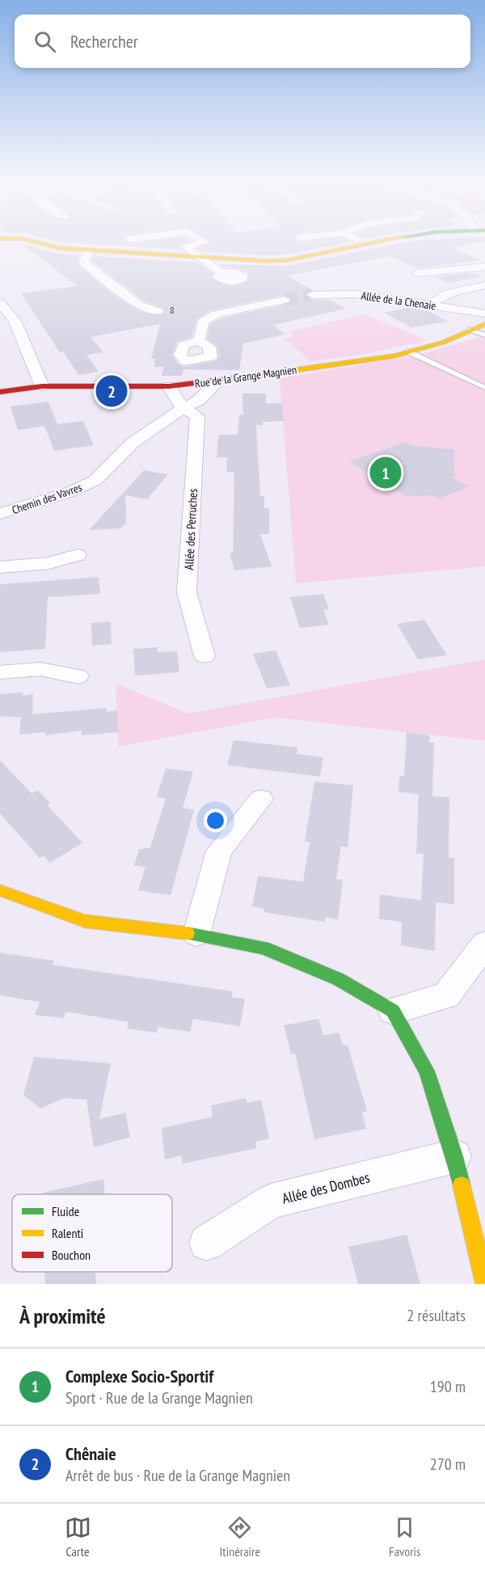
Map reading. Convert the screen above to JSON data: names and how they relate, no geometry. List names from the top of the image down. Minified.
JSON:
{"streets":{"street":["Allée de la Chenaie","Rue de la Grange Magnien","Chemin des Vavres","Allée des Perruches","Allée des Dombes"]},"crossings":[["Rue de la Grange Magnien","Chemin des Vavres"],["Chemin des Vavres","Allée des Perruches"]],"house_numbers":["8"],"legend":["Fluide","Ralenti","Bouchon"],"page":{"search":"Rechercher","pins":["2","1"],"heading":["À proximité","2 résultats"],"list":[{"mark":"1","name":"Complexe Socio-Sportif","note":"Sport · Rue de la Grange Magnien","value":"190 m"},{"mark":"2","name":"Chênaie","note":"Arrêt de bus · Rue de la Grange Magnien","value":"270 m"}],"nav":["Carte","Itinéraire","Favoris"]}}
